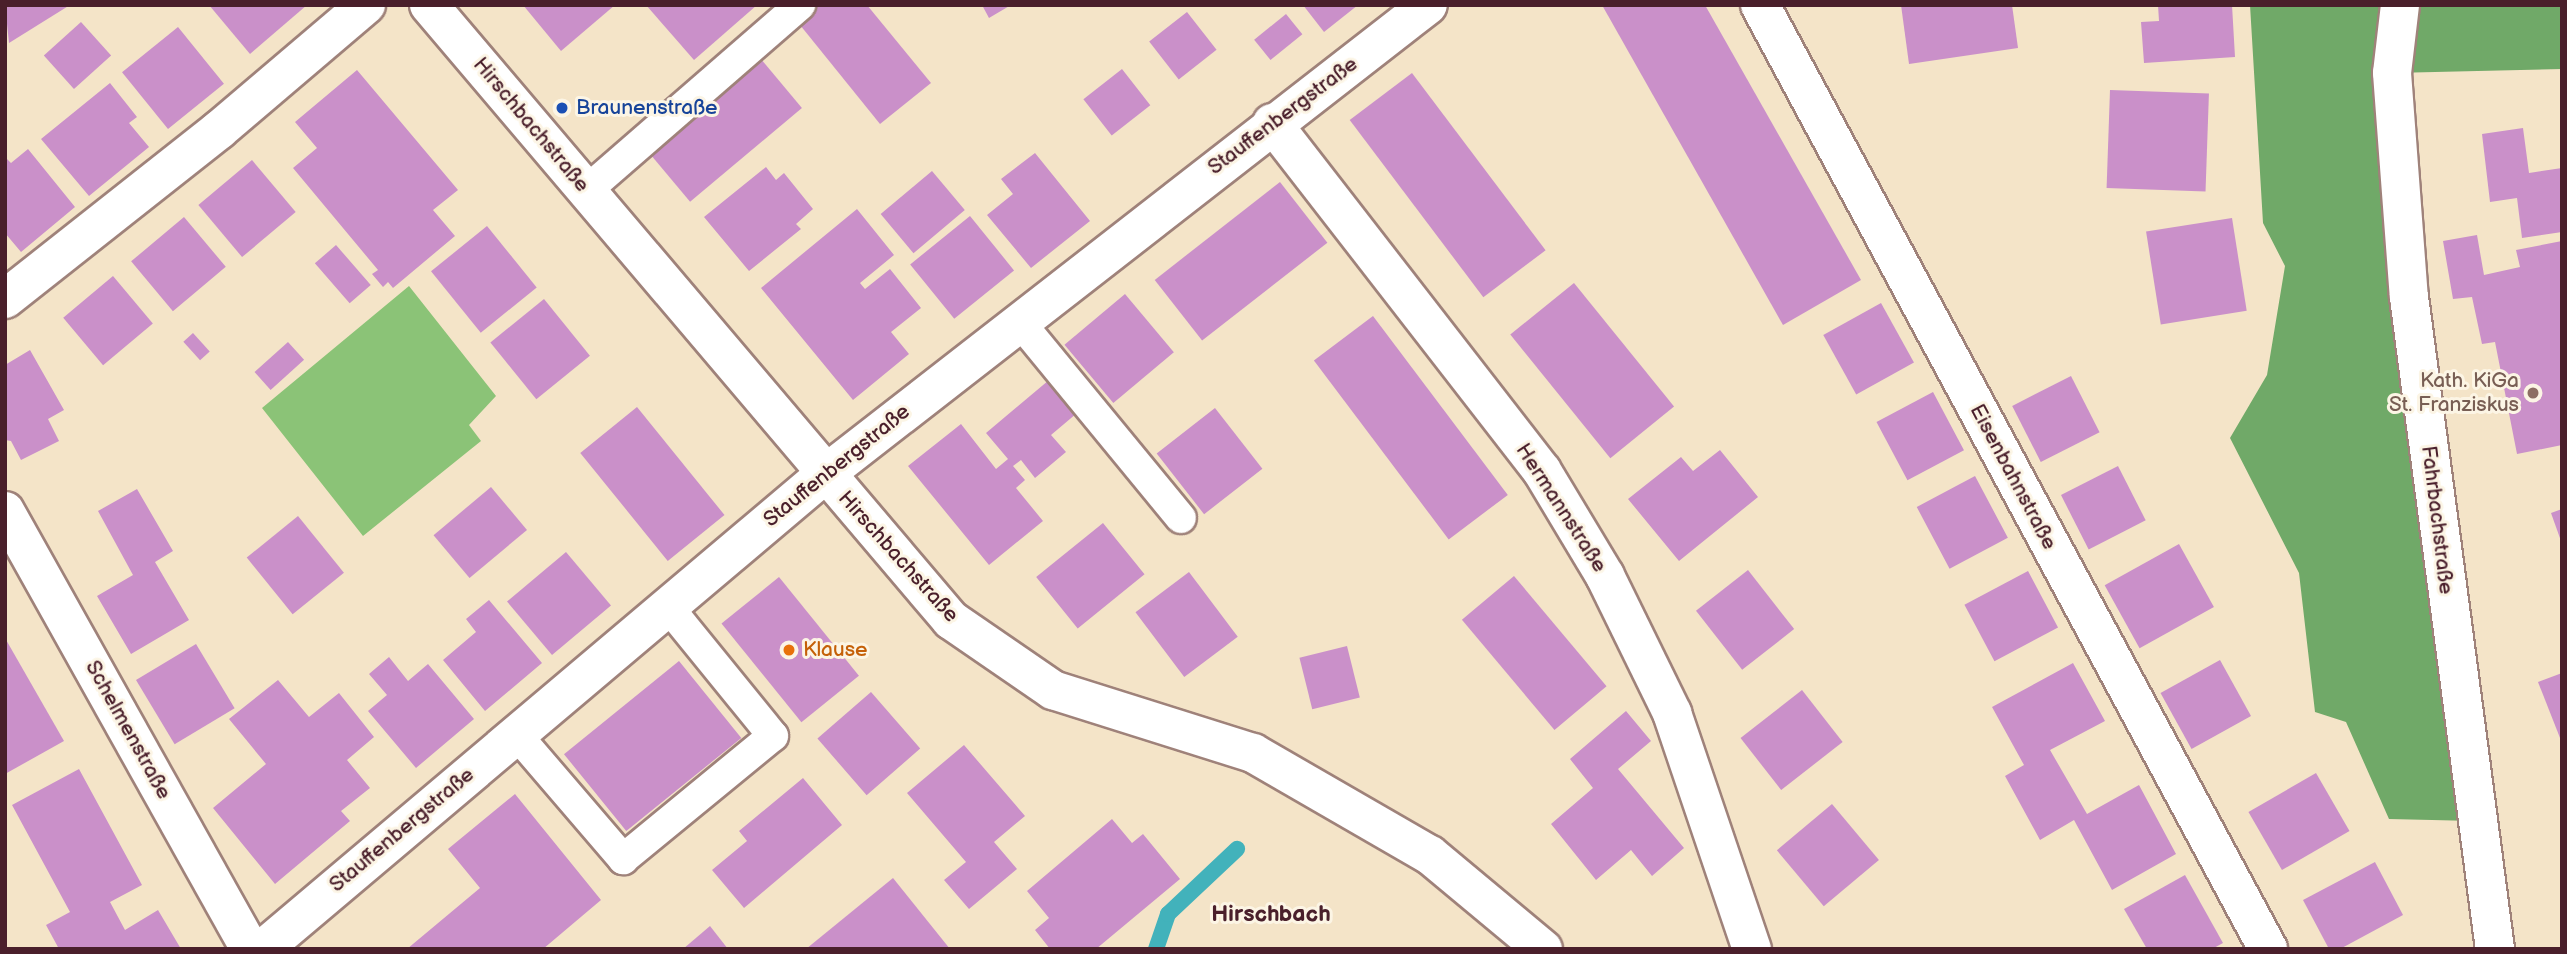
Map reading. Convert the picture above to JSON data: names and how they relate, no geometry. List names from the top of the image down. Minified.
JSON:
{"streets":{"street":["Stauffenbergstraße","Hirschbachstraße","Eisenbahnstraße","Hermannstraße","Fahrbachstraße","Schelmenstraße"]},"crossings":[["Stauffenbergstraße","Hirschbachstraße"],["Stauffenbergstraße","Hermannstraße"]],"districts":["Hirschbach"],"places":["Braunenstraße","Kath. KiGa St. Franziskus","Klause"]}
